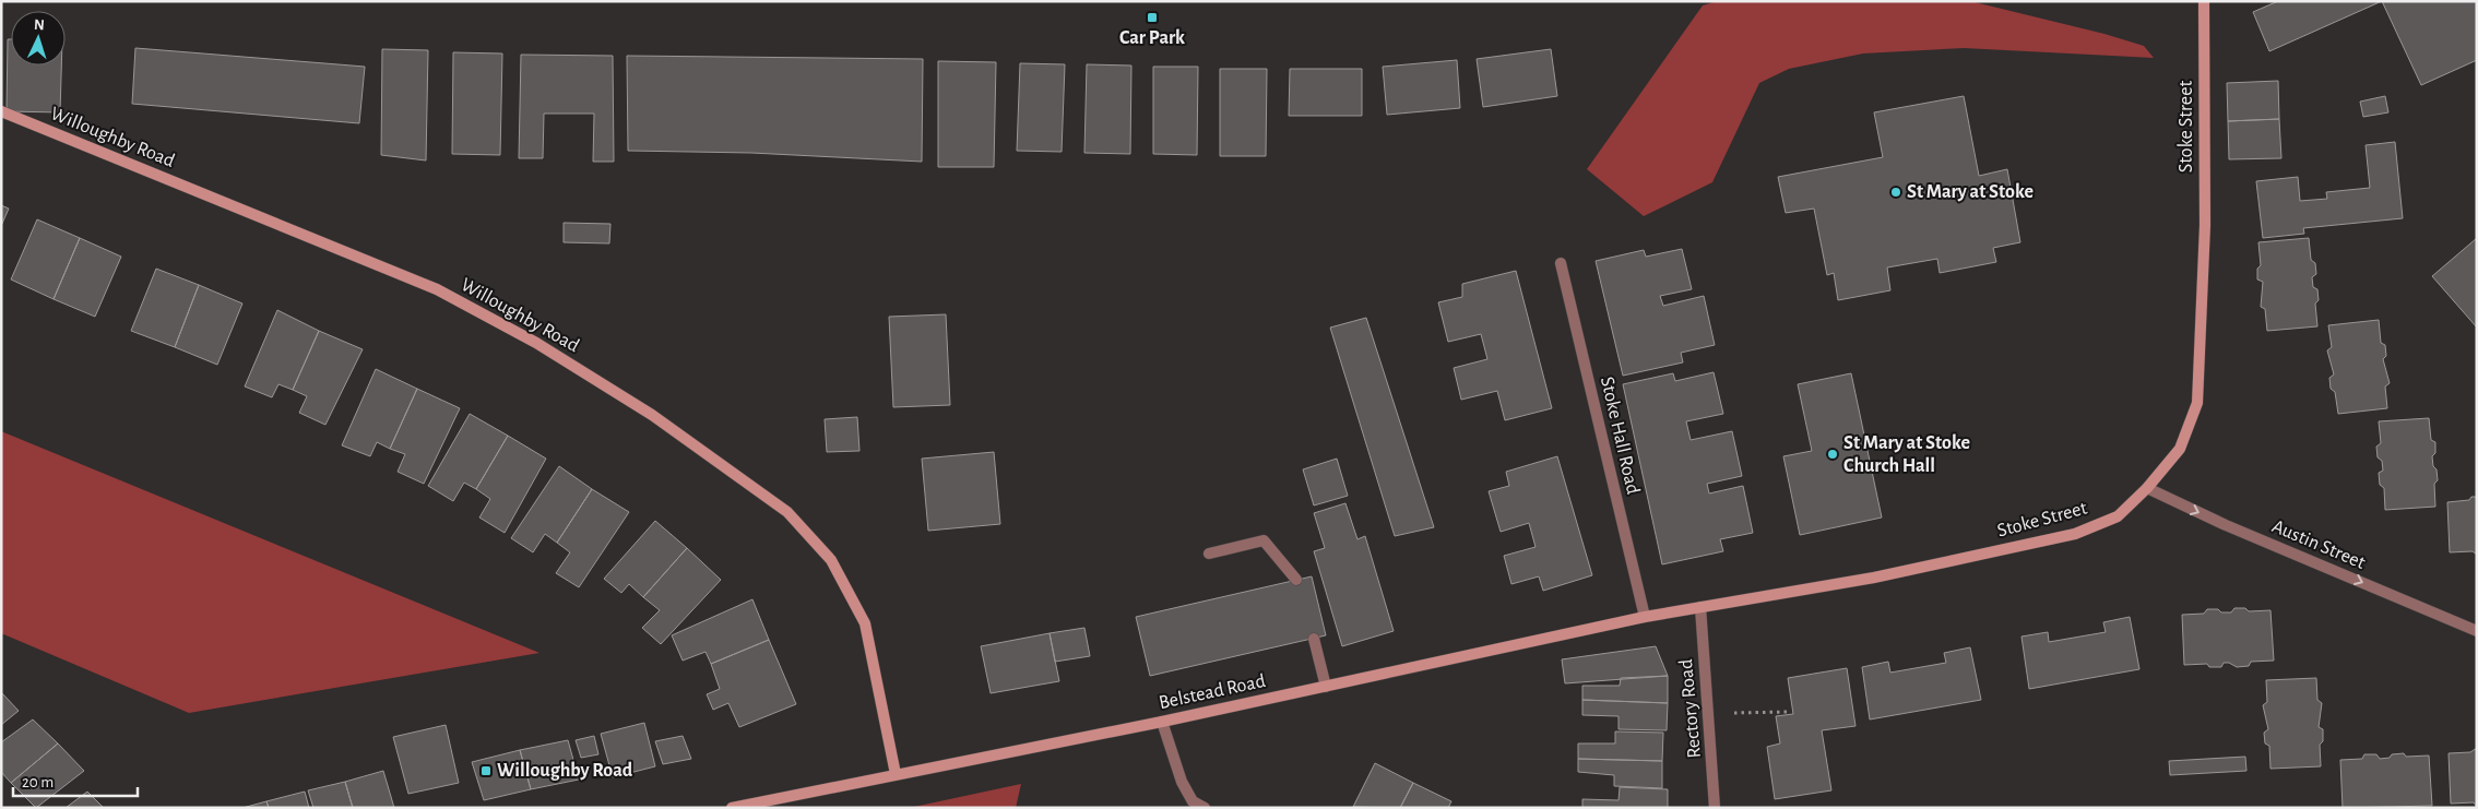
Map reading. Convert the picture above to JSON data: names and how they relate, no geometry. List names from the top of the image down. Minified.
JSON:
{"streets":{"street":["Stoke Street","Willoughby Road","Stoke Hall Road","Austin Street","Belstead Road","Rectory Road"]},"crossings":[["Stoke Street","Austin Street"],["Stoke Street","Belstead Road"],["Stoke Street","Rectory Road"],["Willoughby Road","Belstead Road"],["Stoke Hall Road","Belstead Road"],["Belstead Road","Rectory Road"]],"one_way":["Austin Street"],"places":{"transit":["Car Park","Willoughby Road"],"other":["St Mary at Stoke","St Mary at Stoke Church Hall"]},"scale_bar":"20 m","north":"top"}
